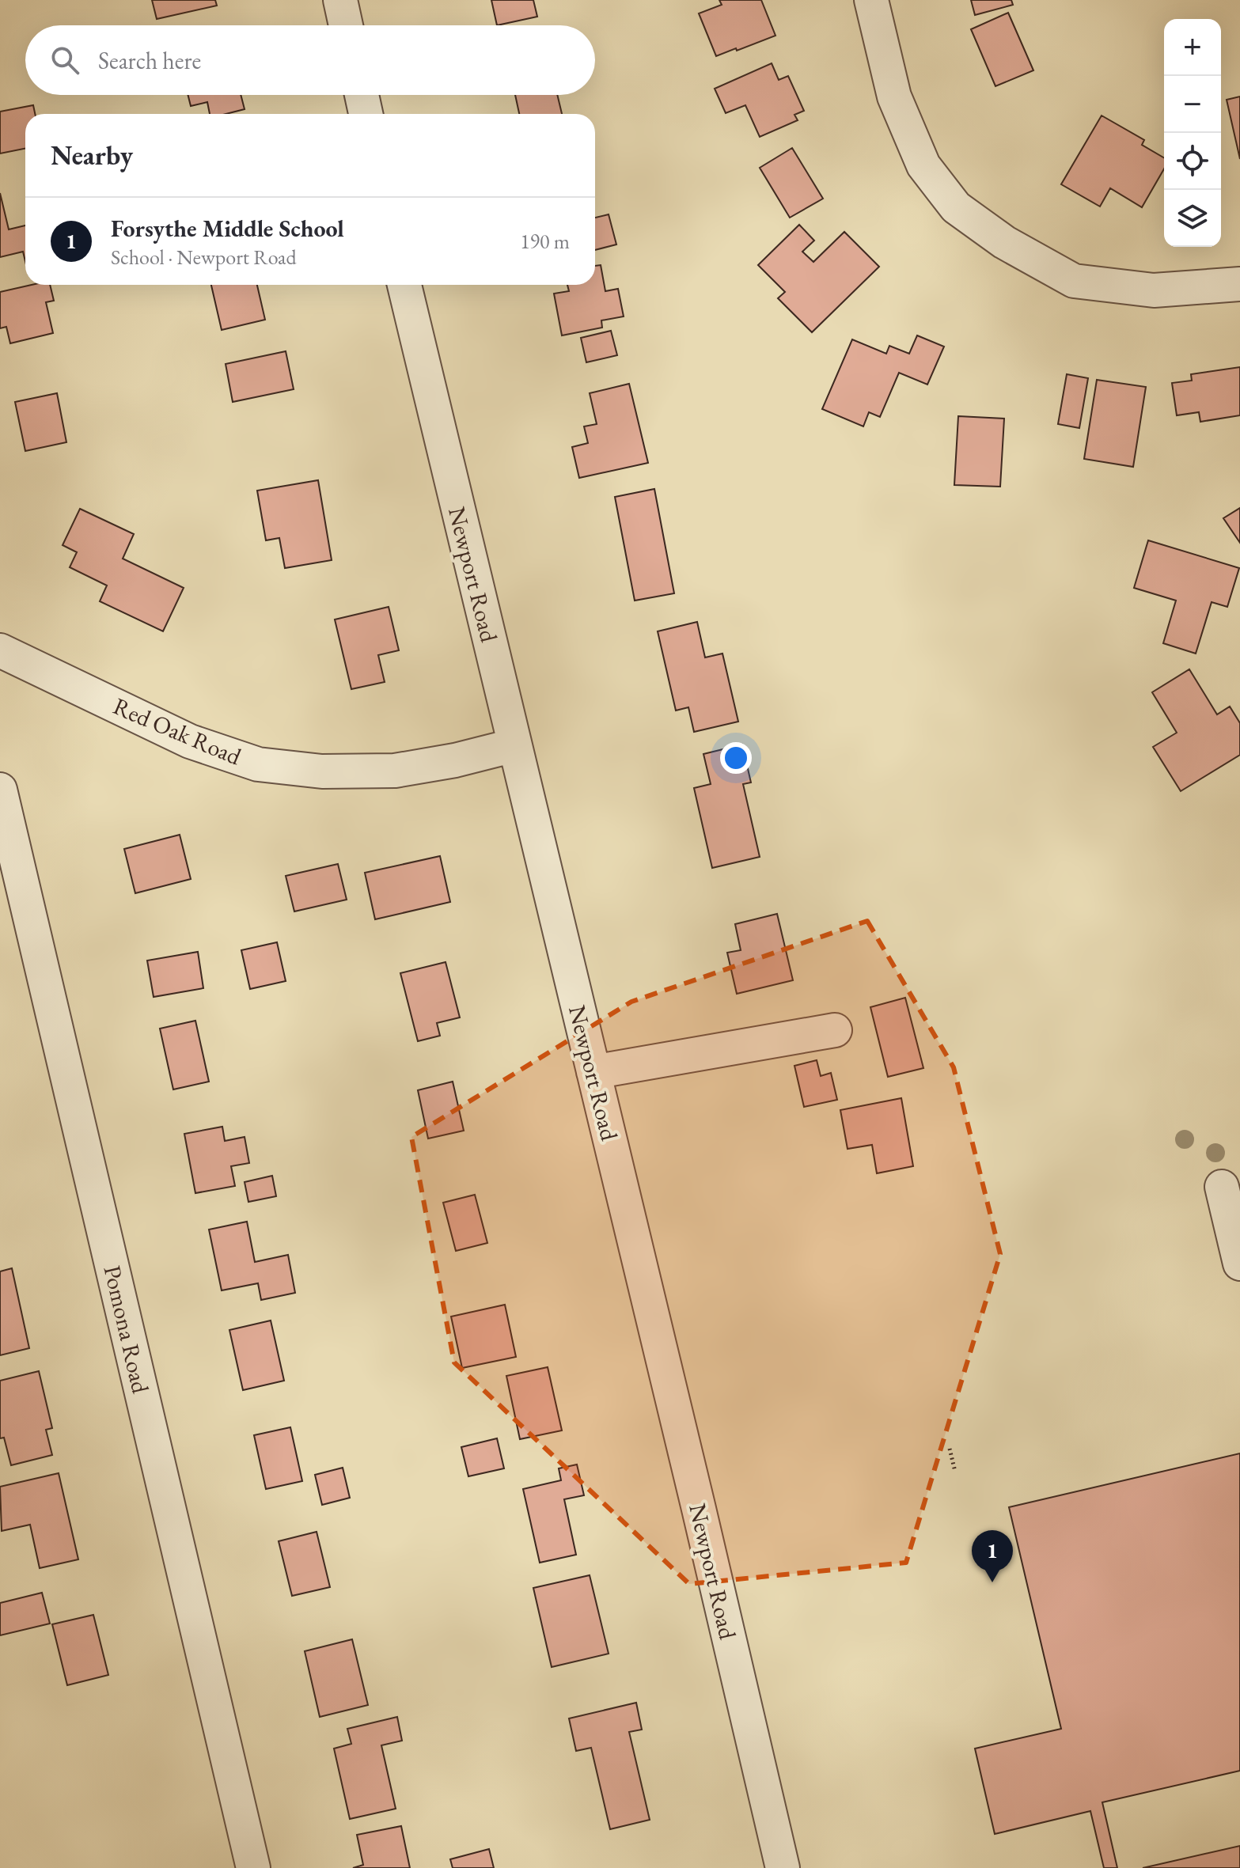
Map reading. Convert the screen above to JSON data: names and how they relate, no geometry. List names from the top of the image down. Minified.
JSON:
{"streets":{"street":["Newport Road","Red Oak Road","Pomona Road"]},"crossings":[["Newport Road","Red Oak Road"]],"page":{"map_buttons":["+","−"],"search":"Search here","heading":"Nearby","list":[{"mark":"1","name":"Forsythe Middle School","note":"School · Newport Road","value":"190 m"}],"pins":"1"}}
